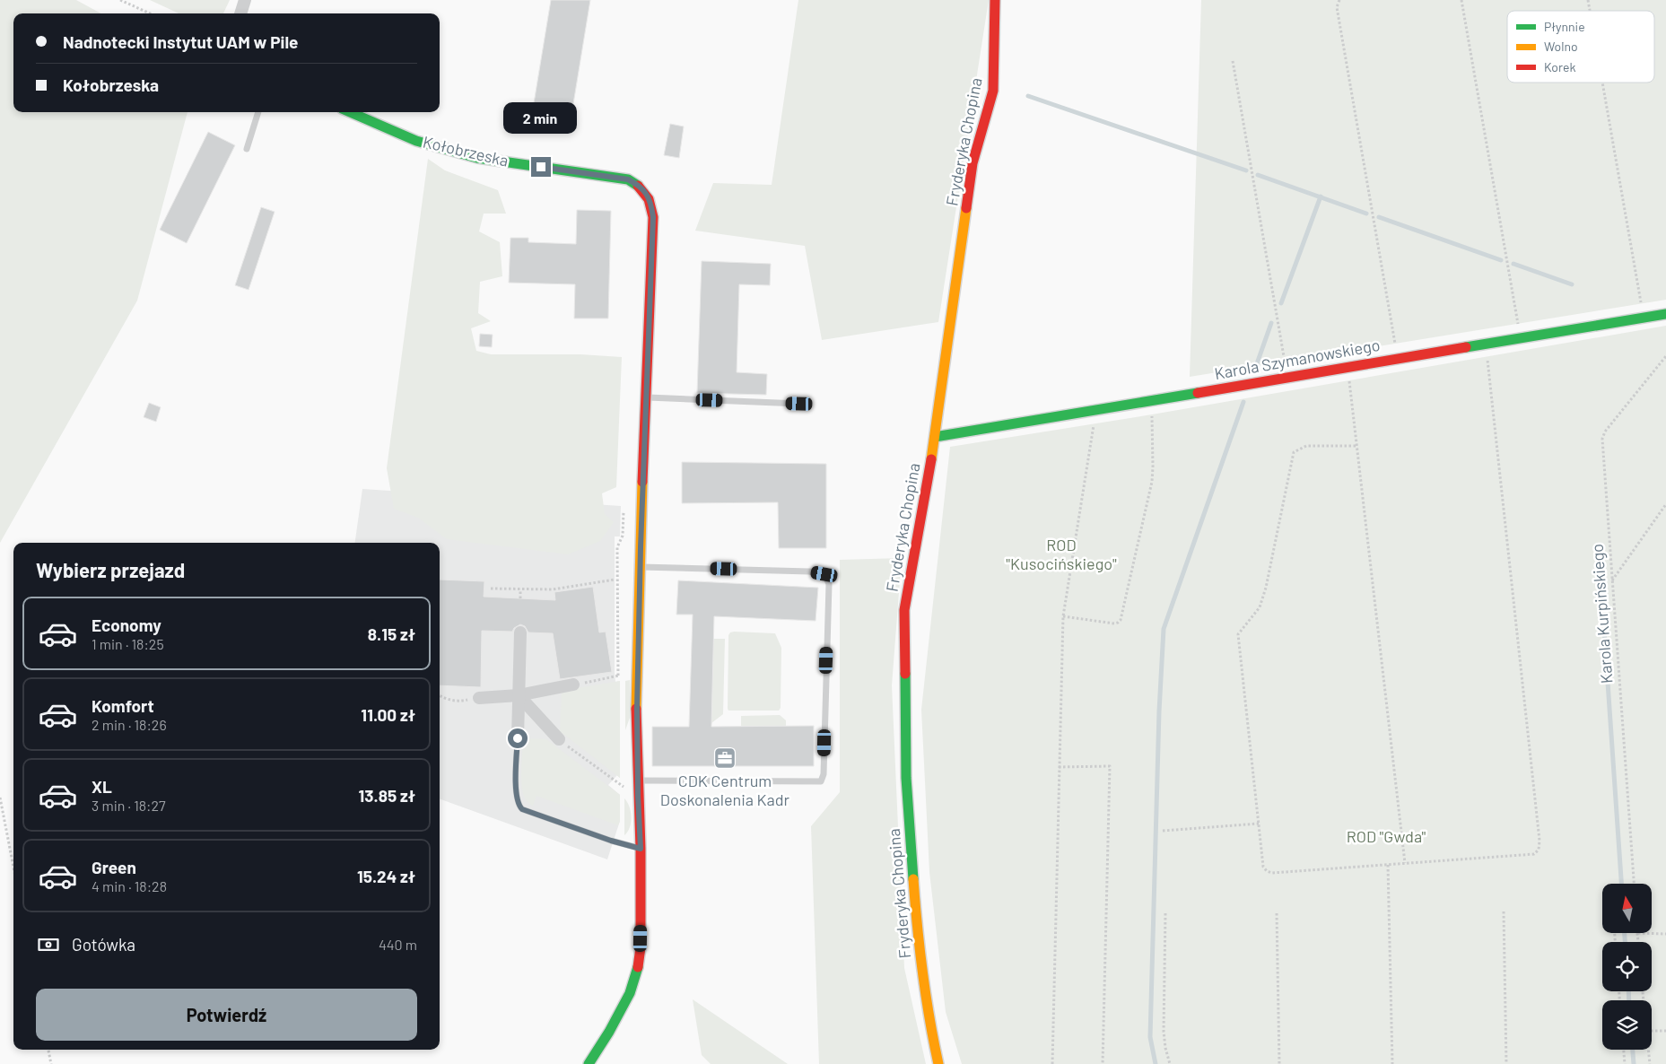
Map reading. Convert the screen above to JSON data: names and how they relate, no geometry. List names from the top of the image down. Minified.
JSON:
{"streets":{"street":["Fryderyka Chopina","Kołobrzeska","Karola Szymanowskiego"],"path":["Karola Kurpińskiego"]},"crossings":[["Fryderyka Chopina","Karola Szymanowskiego"]],"parks":["ROD \"Kusocińskiego\"","ROD \"Gwda\""],"places":{"office":["CDK Centrum Doskonalenia Kadr"]},"legend":["Płynnie","Wolno","Korek"],"north":"top","page":{"banner":["Nadnotecki Instytut UAM w Pile","Kołobrzeska"],"bubble":"2 min","heading":"Wybierz przejazd","list":[{"name":"Economy","note":"1 min · 18:25","value":"8.15 zł"},{"name":"Komfort","note":"2 min · 18:26","value":"11.00 zł"},{"name":"XL","note":"3 min · 18:27","value":"13.85 zł"},{"name":"Green","note":"4 min · 18:28","value":"15.24 zł"}],"pay":["Gotówka","440 m"],"buttons":"Potwierdź"}}
